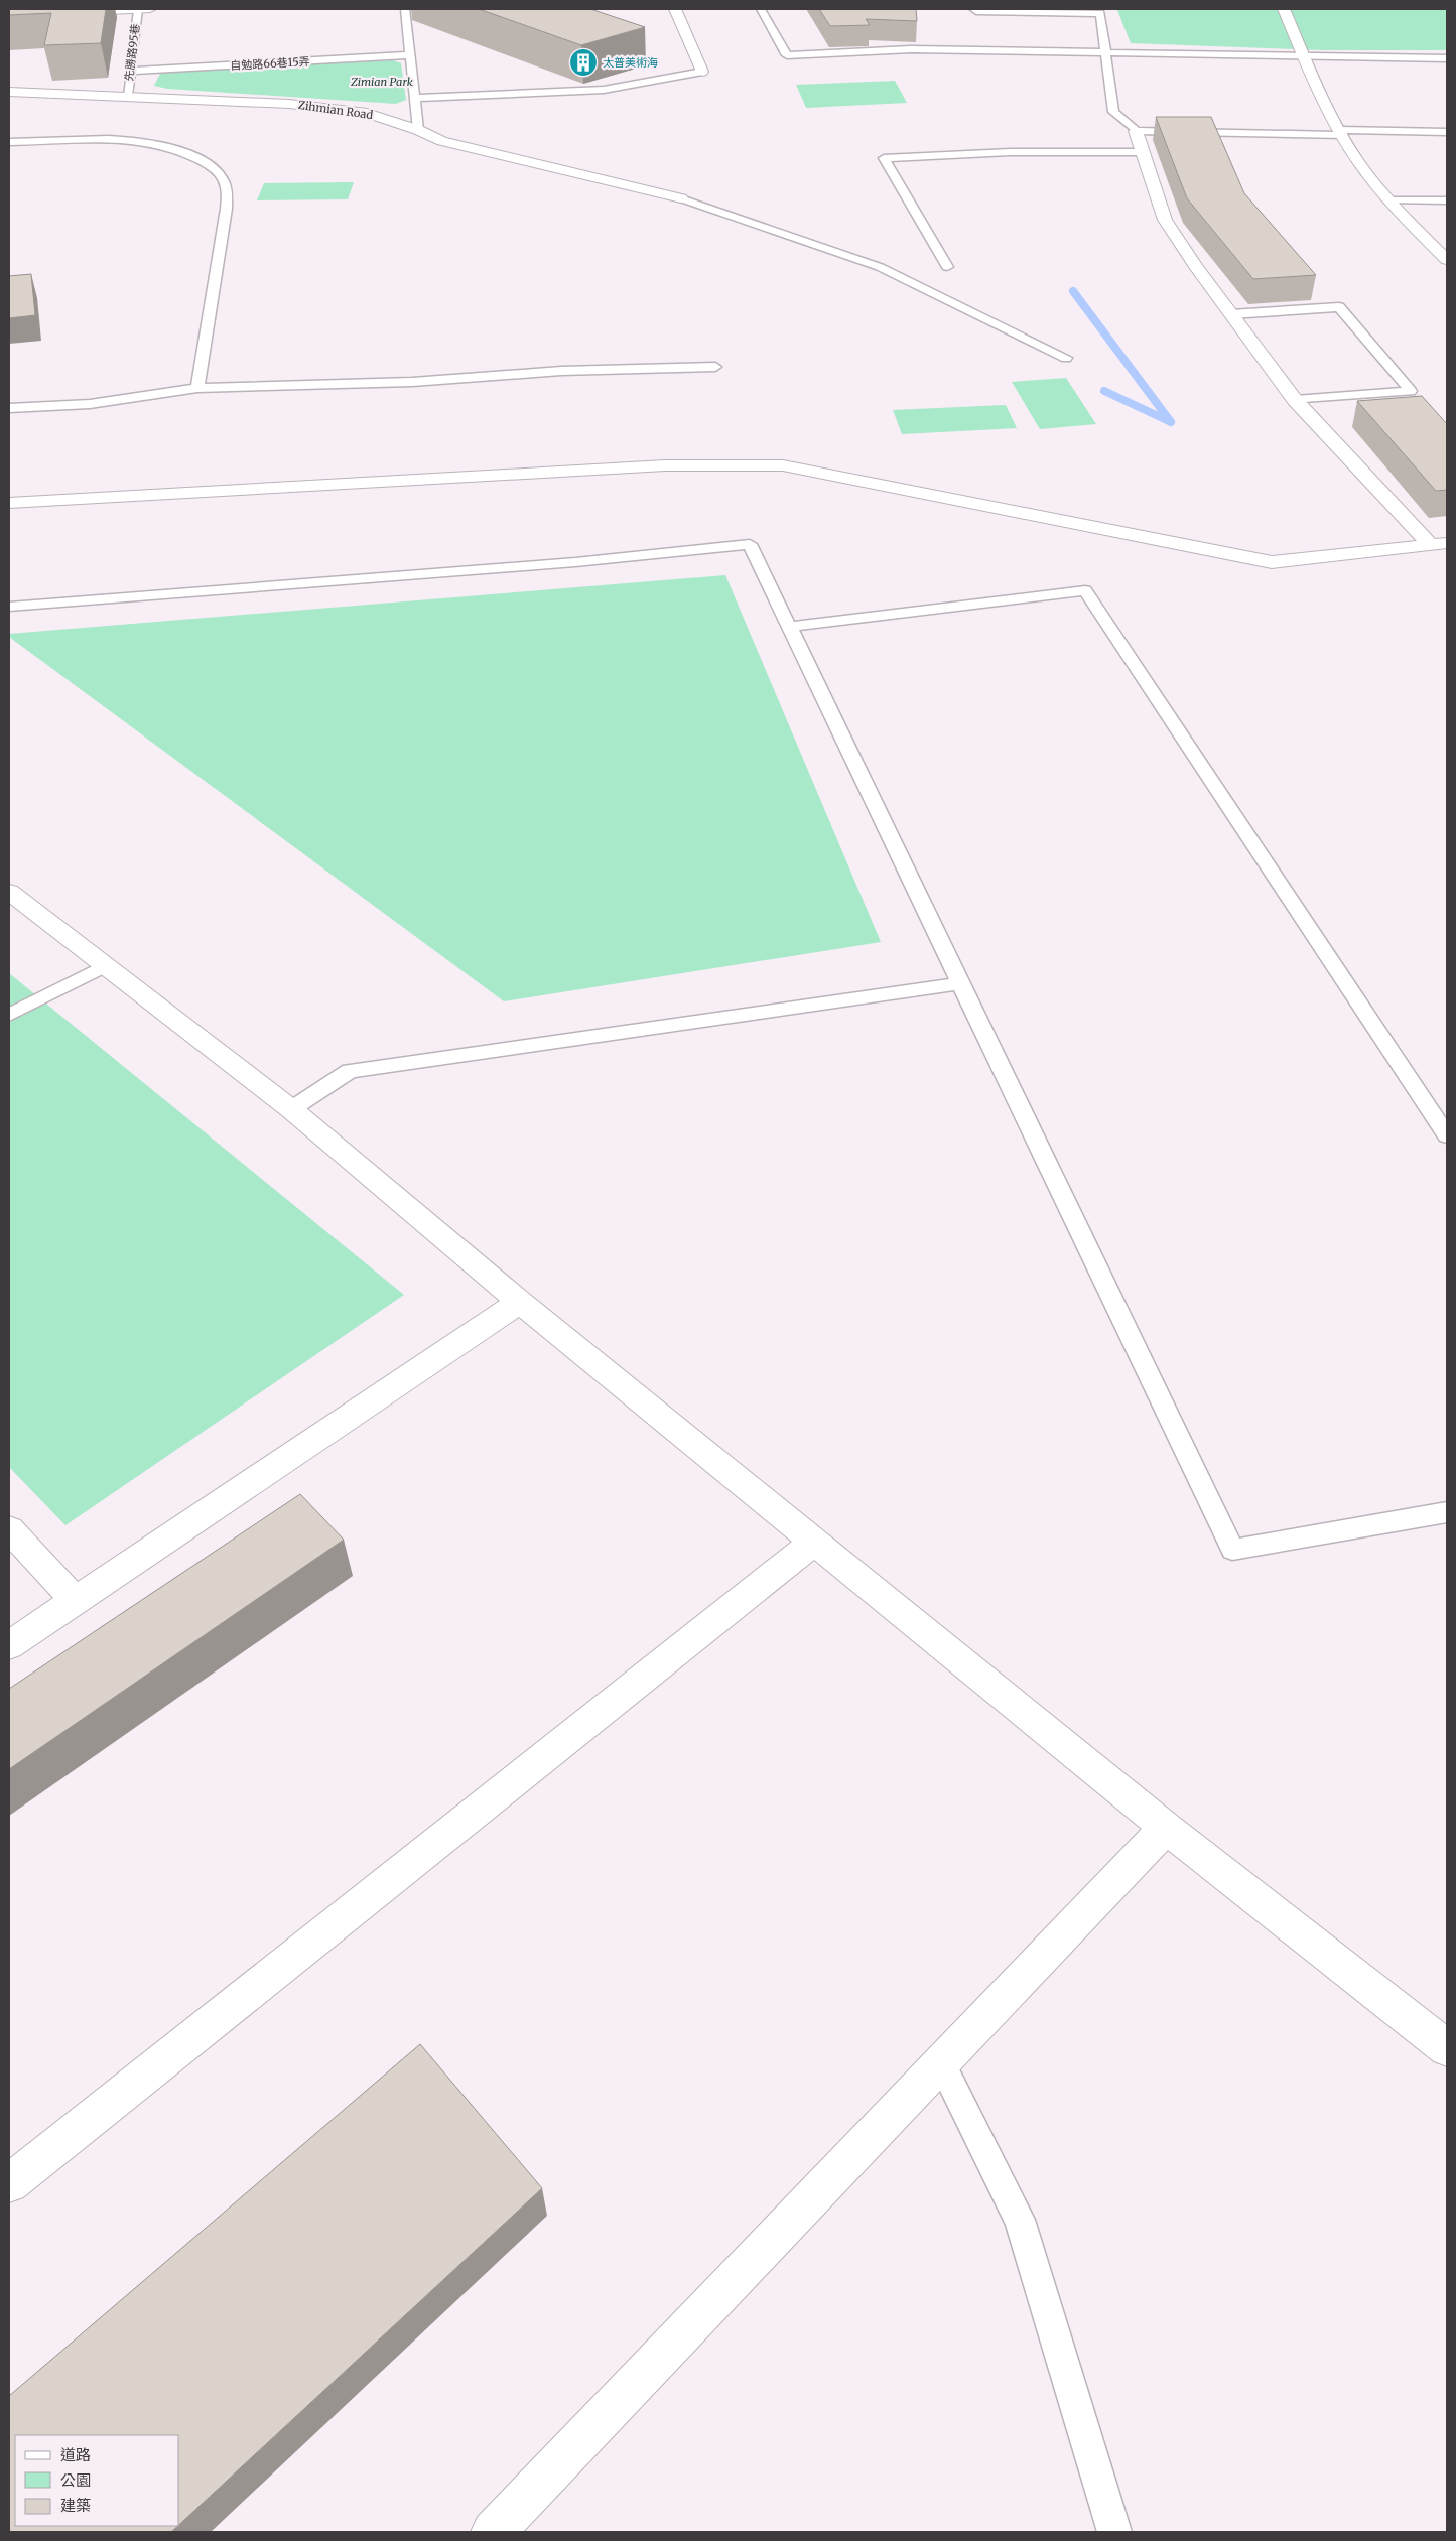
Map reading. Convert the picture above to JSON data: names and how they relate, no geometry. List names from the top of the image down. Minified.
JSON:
{"streets":{"street":["Zihmian Road"],"lane":["先勝路95巷","自勉路66巷15弄"]},"crossings":[["先勝路95巷","自勉路66巷15弄"],["先勝路95巷","Zihmian Road"]],"parks":["Zimian Park"],"places":{"building":["太普美術海"]},"legend":["道路","公園","建築"]}
